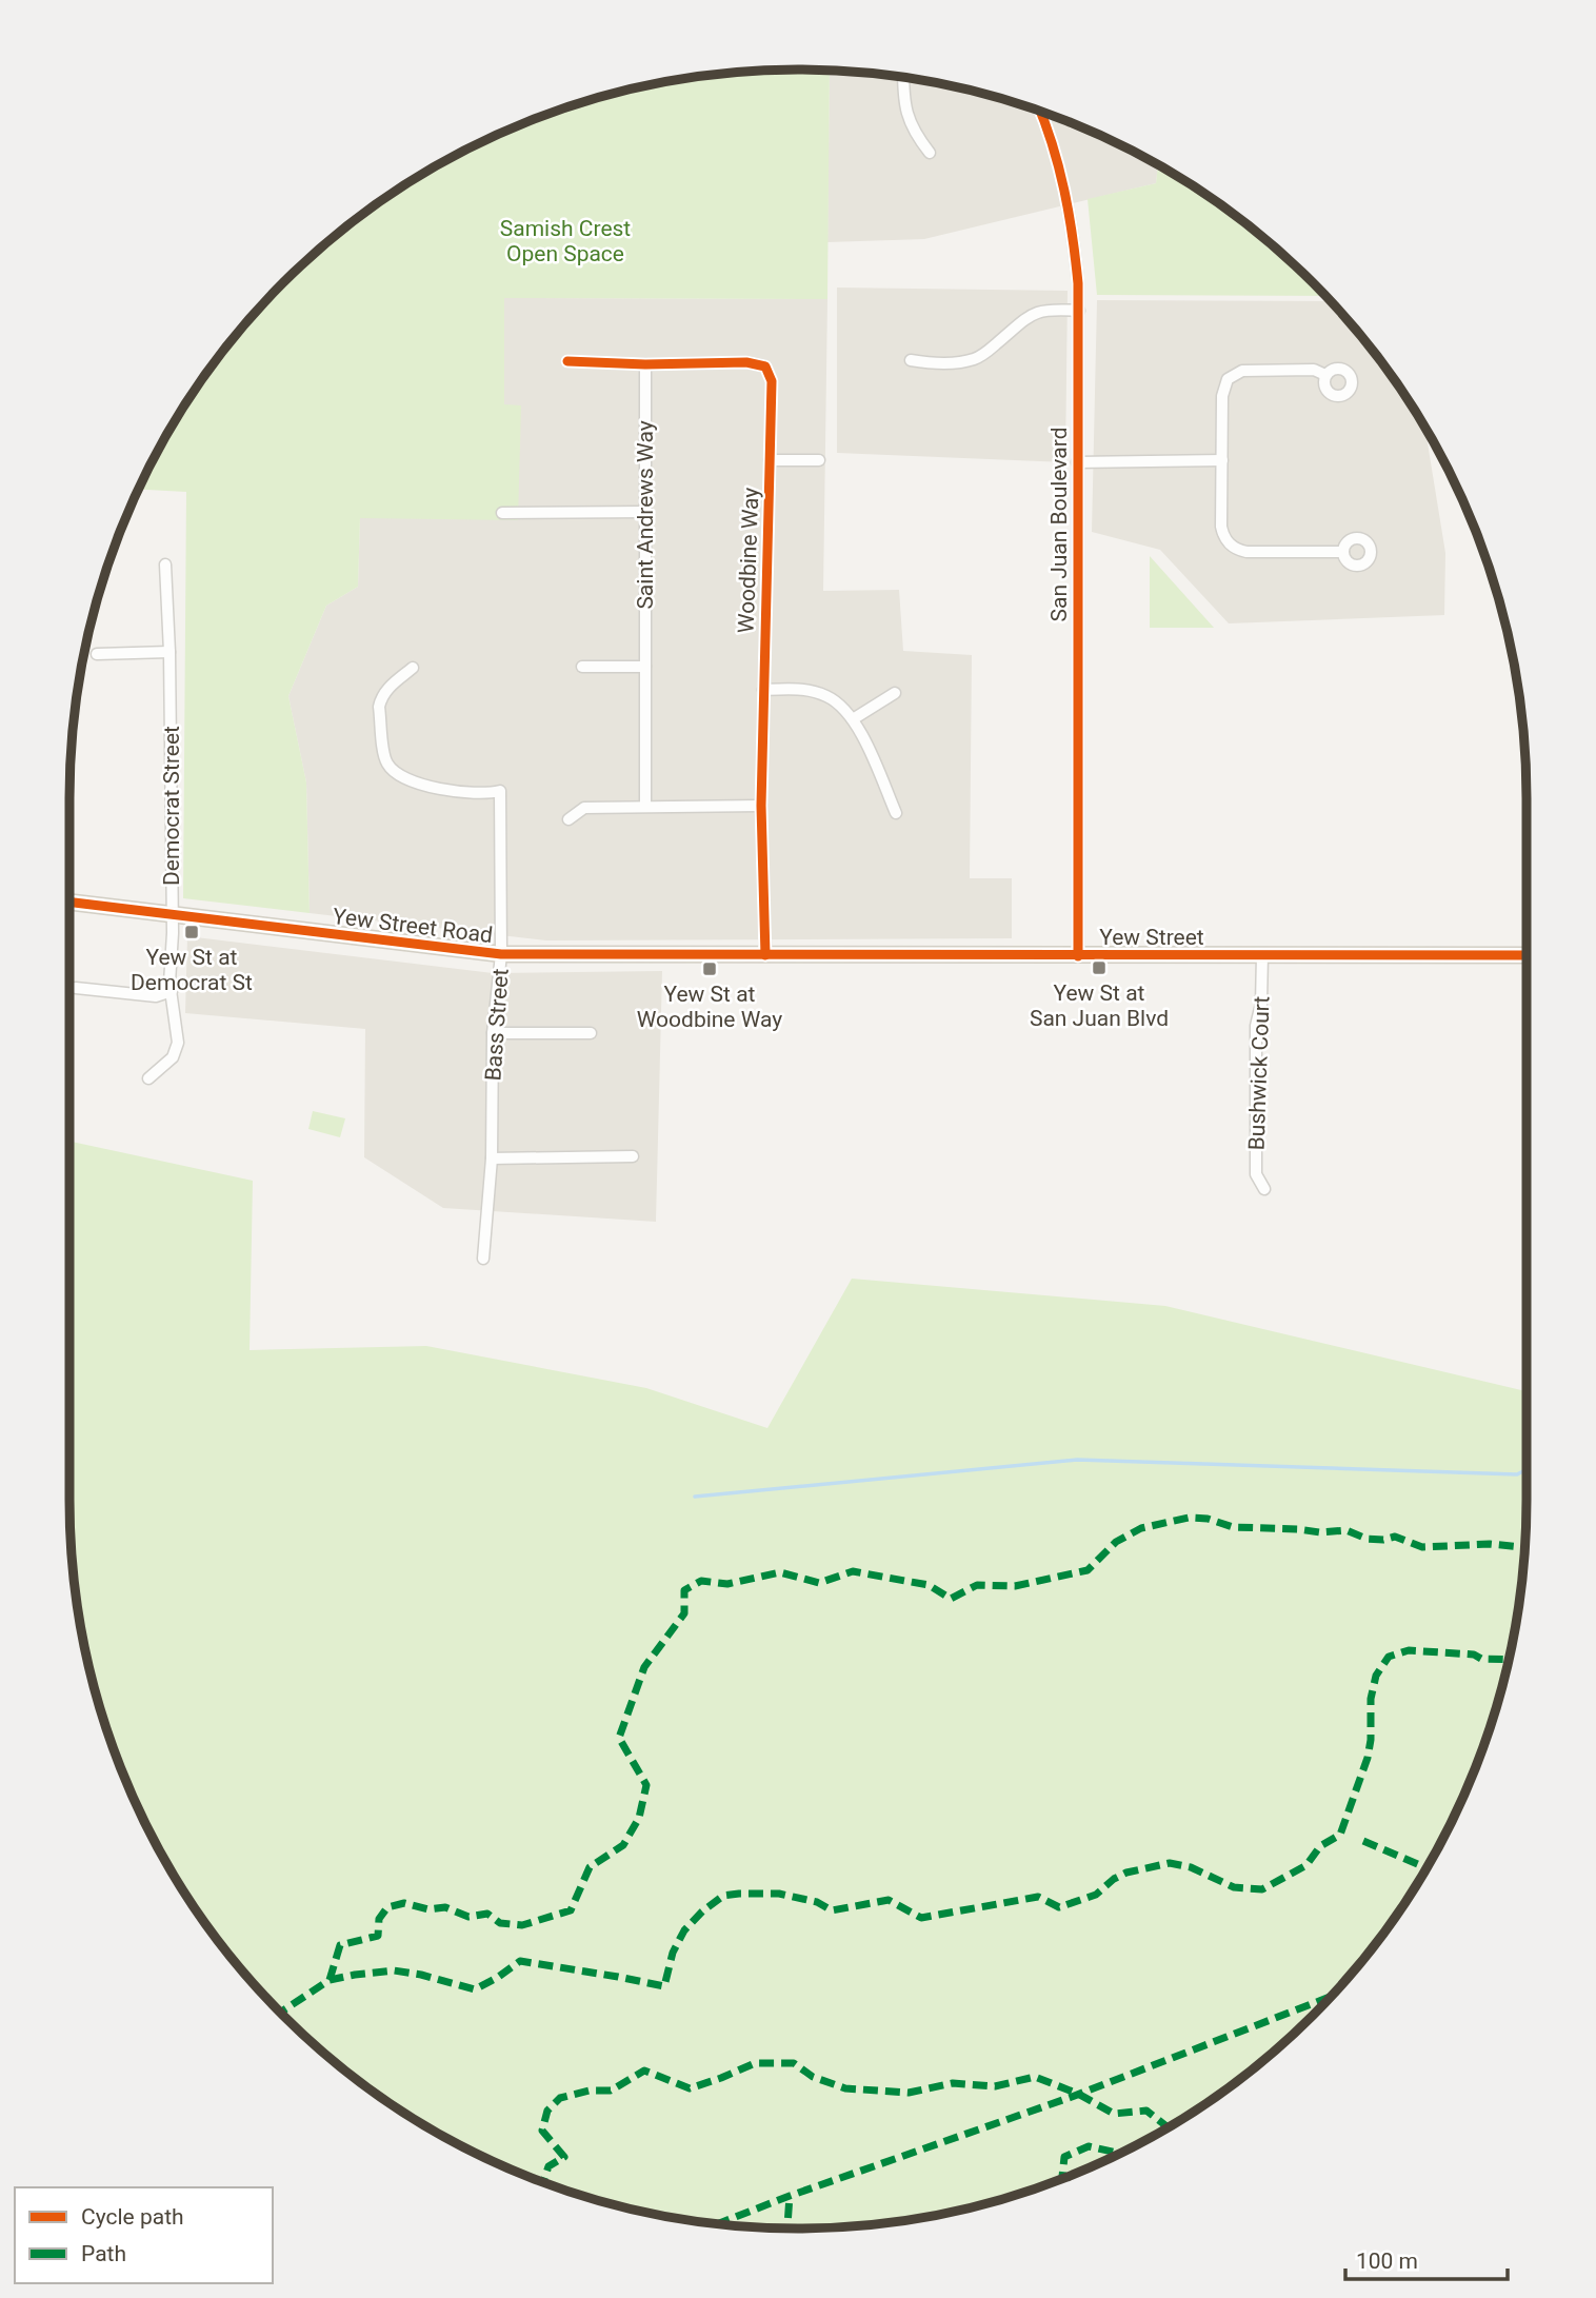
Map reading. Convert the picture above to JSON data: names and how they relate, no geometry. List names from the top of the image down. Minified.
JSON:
{"streets":{"street":["Saint Andrews Way","San Juan Boulevard","Woodbine Way","Democrat Street","Yew Street Road","Yew Street","Bass Street","Bushwick Court"]},"crossings":[["Saint Andrews Way","Woodbine Way"],["San Juan Boulevard","Yew Street"],["Woodbine Way","Yew Street Road"],["Woodbine Way","Yew Street"],["Democrat Street","Yew Street Road"],["Yew Street Road","Yew Street"],["Yew Street Road","Bass Street"],["Yew Street","Bushwick Court"]],"parks":["Samish Crest Open Space"],"places":{"transit":["Yew St at Democrat St","Yew St at San Juan Blvd","Yew St at Woodbine Way"]},"legend":["Cycle path","Path"],"scale_bar":"100 m"}
